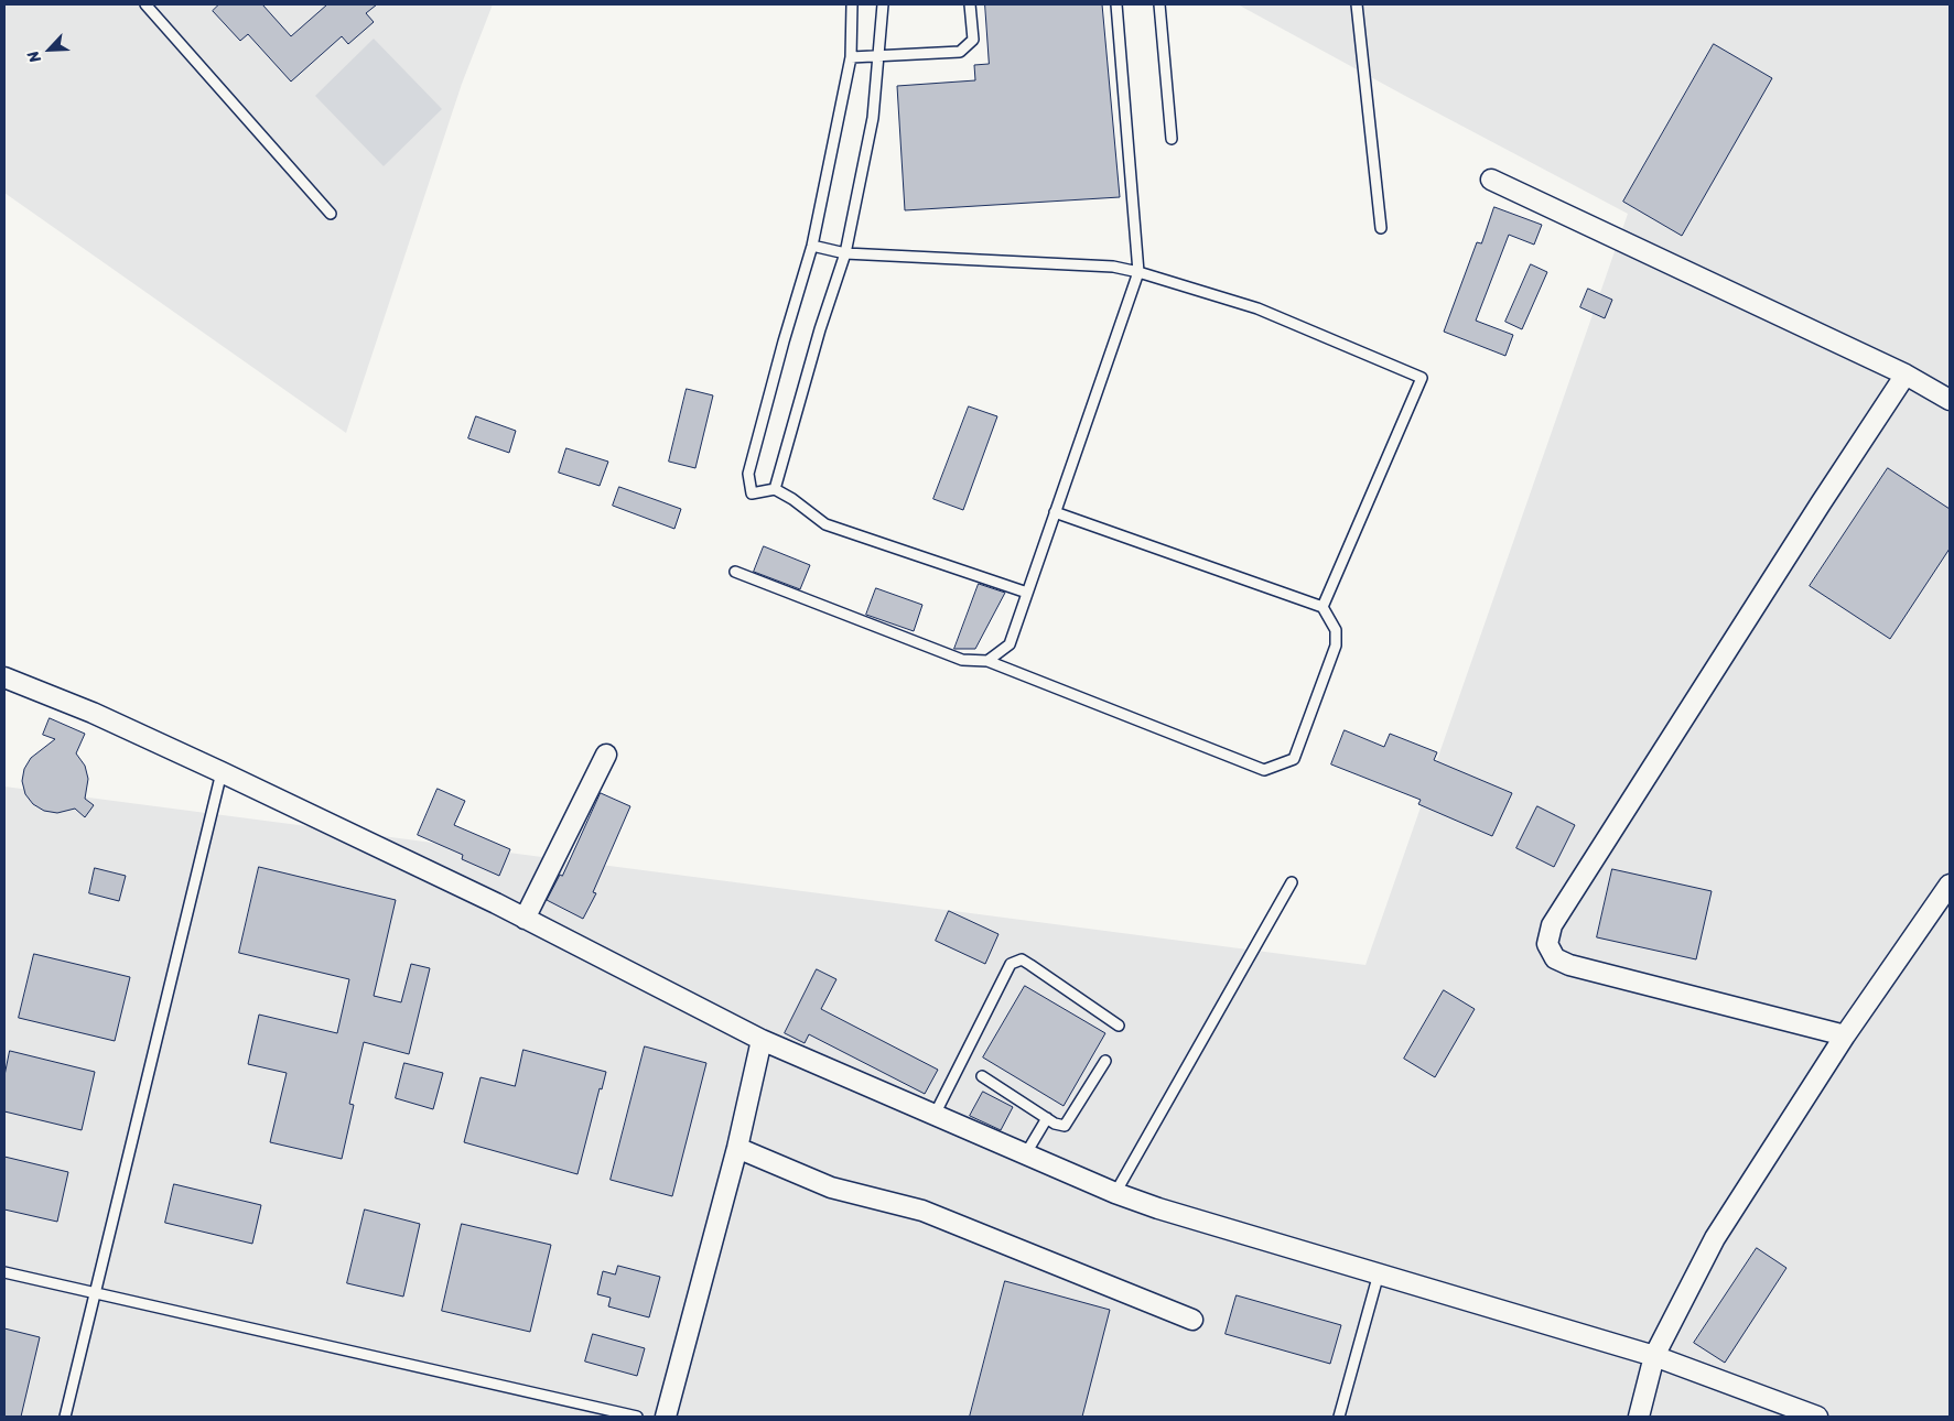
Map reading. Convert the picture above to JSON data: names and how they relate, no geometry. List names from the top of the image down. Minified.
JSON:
{"north":"bottom left"}
